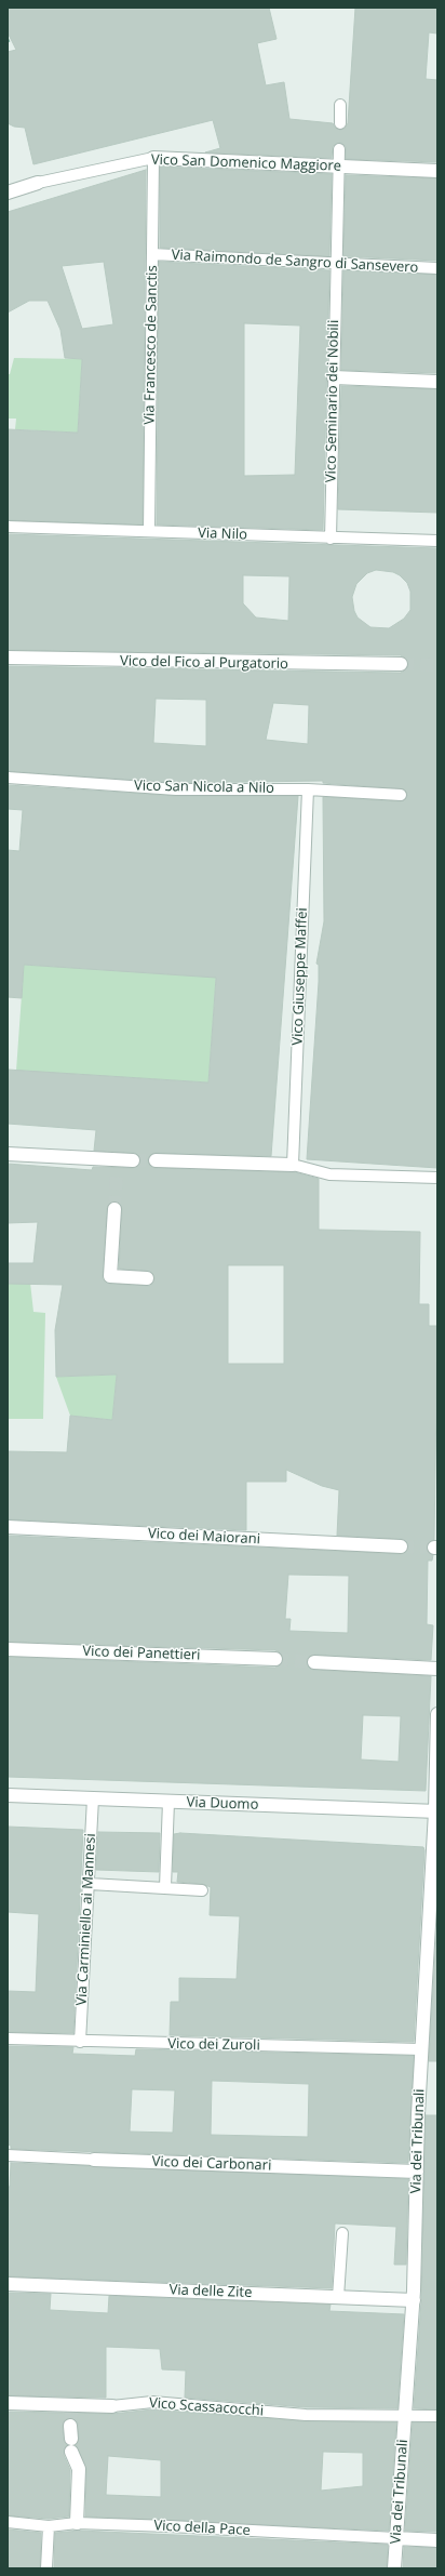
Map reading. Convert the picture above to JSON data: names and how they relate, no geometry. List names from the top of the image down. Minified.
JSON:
{"streets":{"street":["Vico San Domenico Maggiore","Vico del Fico al Purgatorio","Vico dei Maiorani","Vico dei Panettieri","Via Duomo","Via dei Tribunali","Vico dei Carbonari","Via delle Zite","Vico Scassacocchi"],"lane":["Via Raimondo de Sangro di Sansevero","Via Francesco de Sanctis","Vico Seminario dei Nobili","Via Nilo","Vico San Nicola a Nilo","Vico Giuseppe Maffei","Via Carminiello ai Mannesi","Vico dei Zuroli","Vico della Pace"]},"crossings":[["Vico San Domenico Maggiore","Via Francesco de Sanctis"],["Vico San Domenico Maggiore","Vico Seminario dei Nobili"],["Via Raimondo de Sangro di Sansevero","Via Francesco de Sanctis"],["Via Raimondo de Sangro di Sansevero","Vico Seminario dei Nobili"],["Via Francesco de Sanctis","Via Nilo"],["Vico Seminario dei Nobili","Via Nilo"],["Vico San Nicola a Nilo","Vico Giuseppe Maffei"],["Via Duomo","Via Carminiello ai Mannesi"],["Via Duomo","Via dei Tribunali"],["Via Carminiello ai Mannesi","Vico dei Zuroli"],["Vico dei Zuroli","Via dei Tribunali"],["Via dei Tribunali","Vico dei Carbonari"],["Via dei Tribunali","Via delle Zite"],["Via dei Tribunali","Vico Scassacocchi"],["Via dei Tribunali","Vico della Pace"]]}
